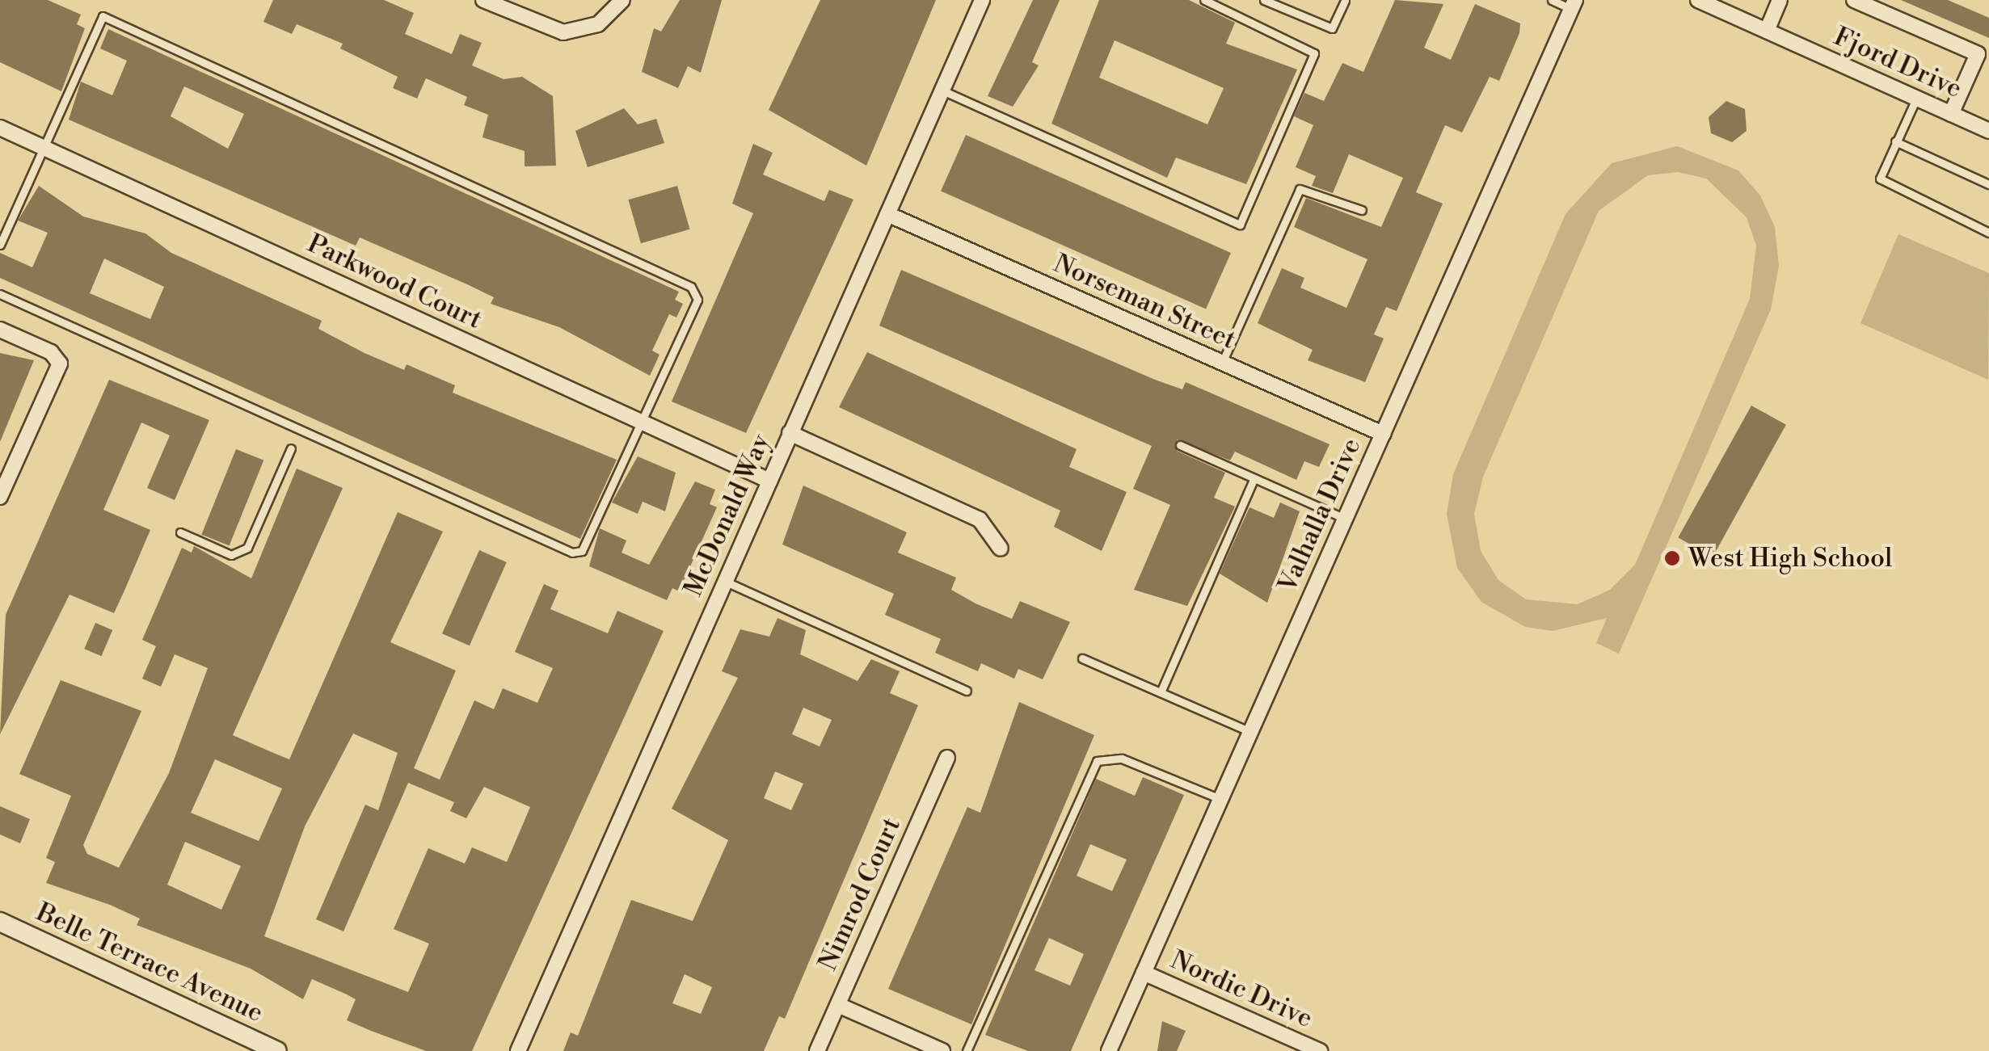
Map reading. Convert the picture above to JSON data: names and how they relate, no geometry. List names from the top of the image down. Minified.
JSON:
{"streets":{"street":["Fjord Drive","Parkwood Court","Norseman Street","McDonald Way","Valhalla Drive","Nimrod Court","Belle Terrace Avenue","Nordic Drive"]},"crossings":[["Parkwood Court","McDonald Way"],["Norseman Street","McDonald Way"],["Norseman Street","Valhalla Drive"],["Valhalla Drive","Nordic Drive"]],"places":["West High School"]}
